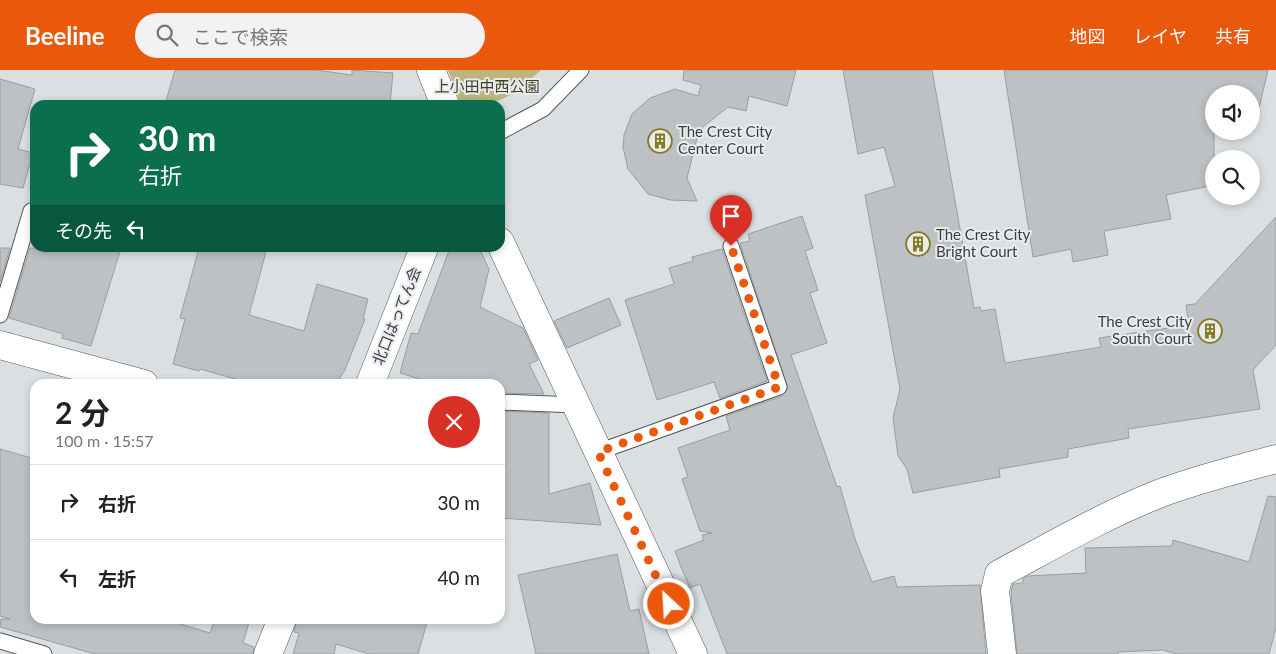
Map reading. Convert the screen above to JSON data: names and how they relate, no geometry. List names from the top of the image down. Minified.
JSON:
{"streets":{"street":["北口はってん会"]},"parks":["上小田中西公園"],"places":{"building":["The Crest City Center Court","The Crest City Bright Court","The Crest City South Court"]},"page":{"header":"Beeline","search":"ここで検索","nav":["地図","レイヤ","共有"],"turn":["30 m","右折"],"then":"その先","heading":["2 分","100 m · 15:57"],"list":[{"name":"右折","value":"30 m"},{"name":"左折","value":"40 m"}]}}
